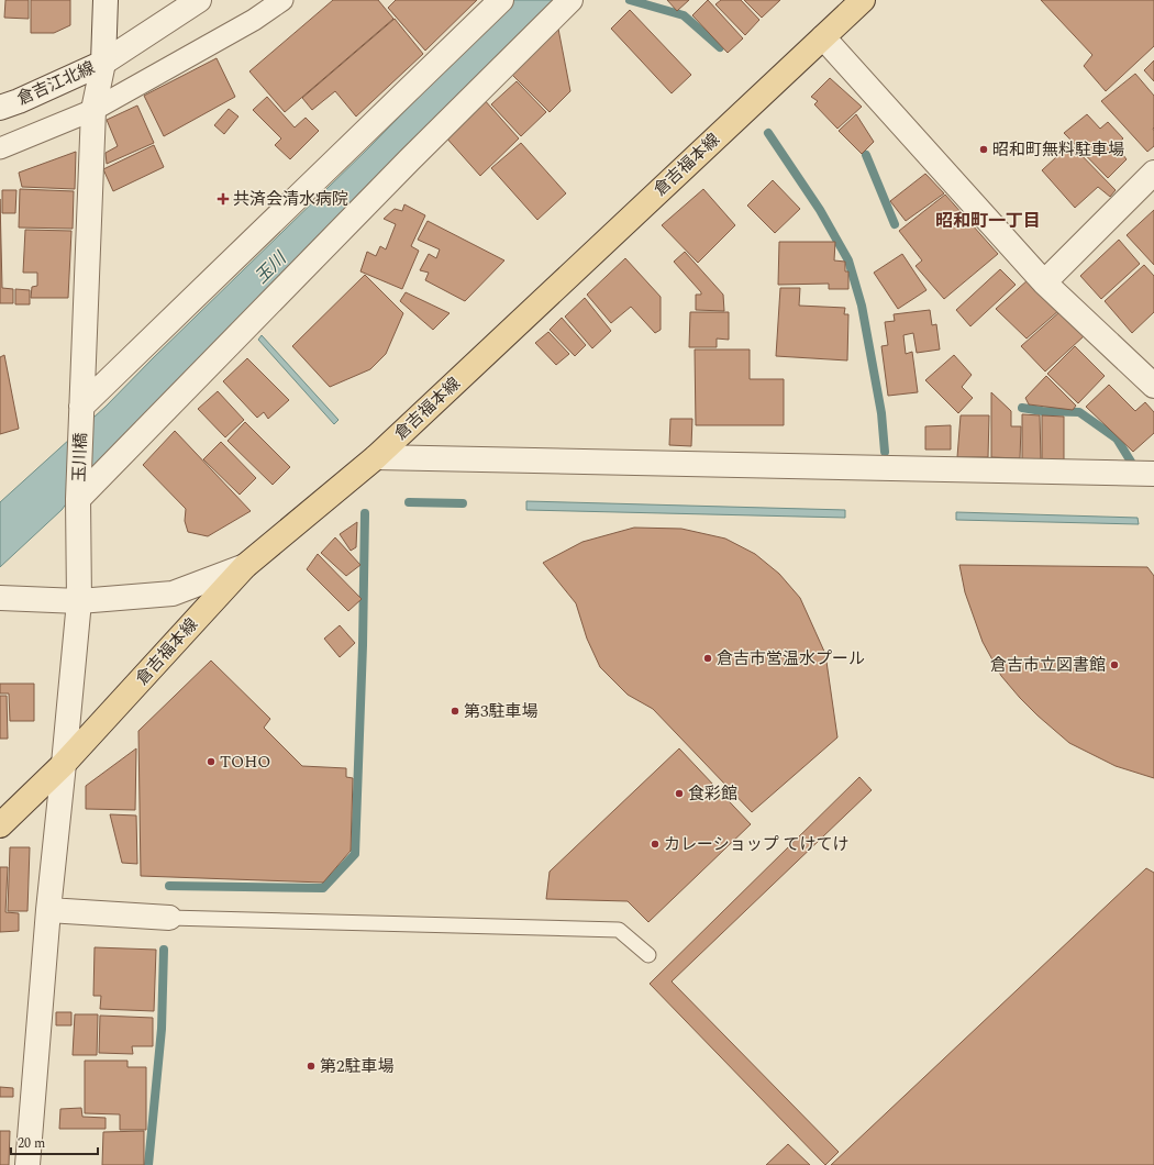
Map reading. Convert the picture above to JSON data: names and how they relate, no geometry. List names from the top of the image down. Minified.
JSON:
{"streets":{"main road":["倉吉福本線"],"street":["倉吉江北線","玉川橋"]},"crossings":[["倉吉江北線","玉川橋"],["倉吉福本線","玉川橋"]],"districts":["昭和町一丁目"],"water":["玉川"],"places":{"other":["昭和町無料駐車場","倉吉市営温水プール","倉吉市立図書館","第3駐車場","TOHO","食彩館","カレーショップ てけてけ","第2駐車場"],"health":["共済会清水病院"]},"scale_bar":"20 m"}
